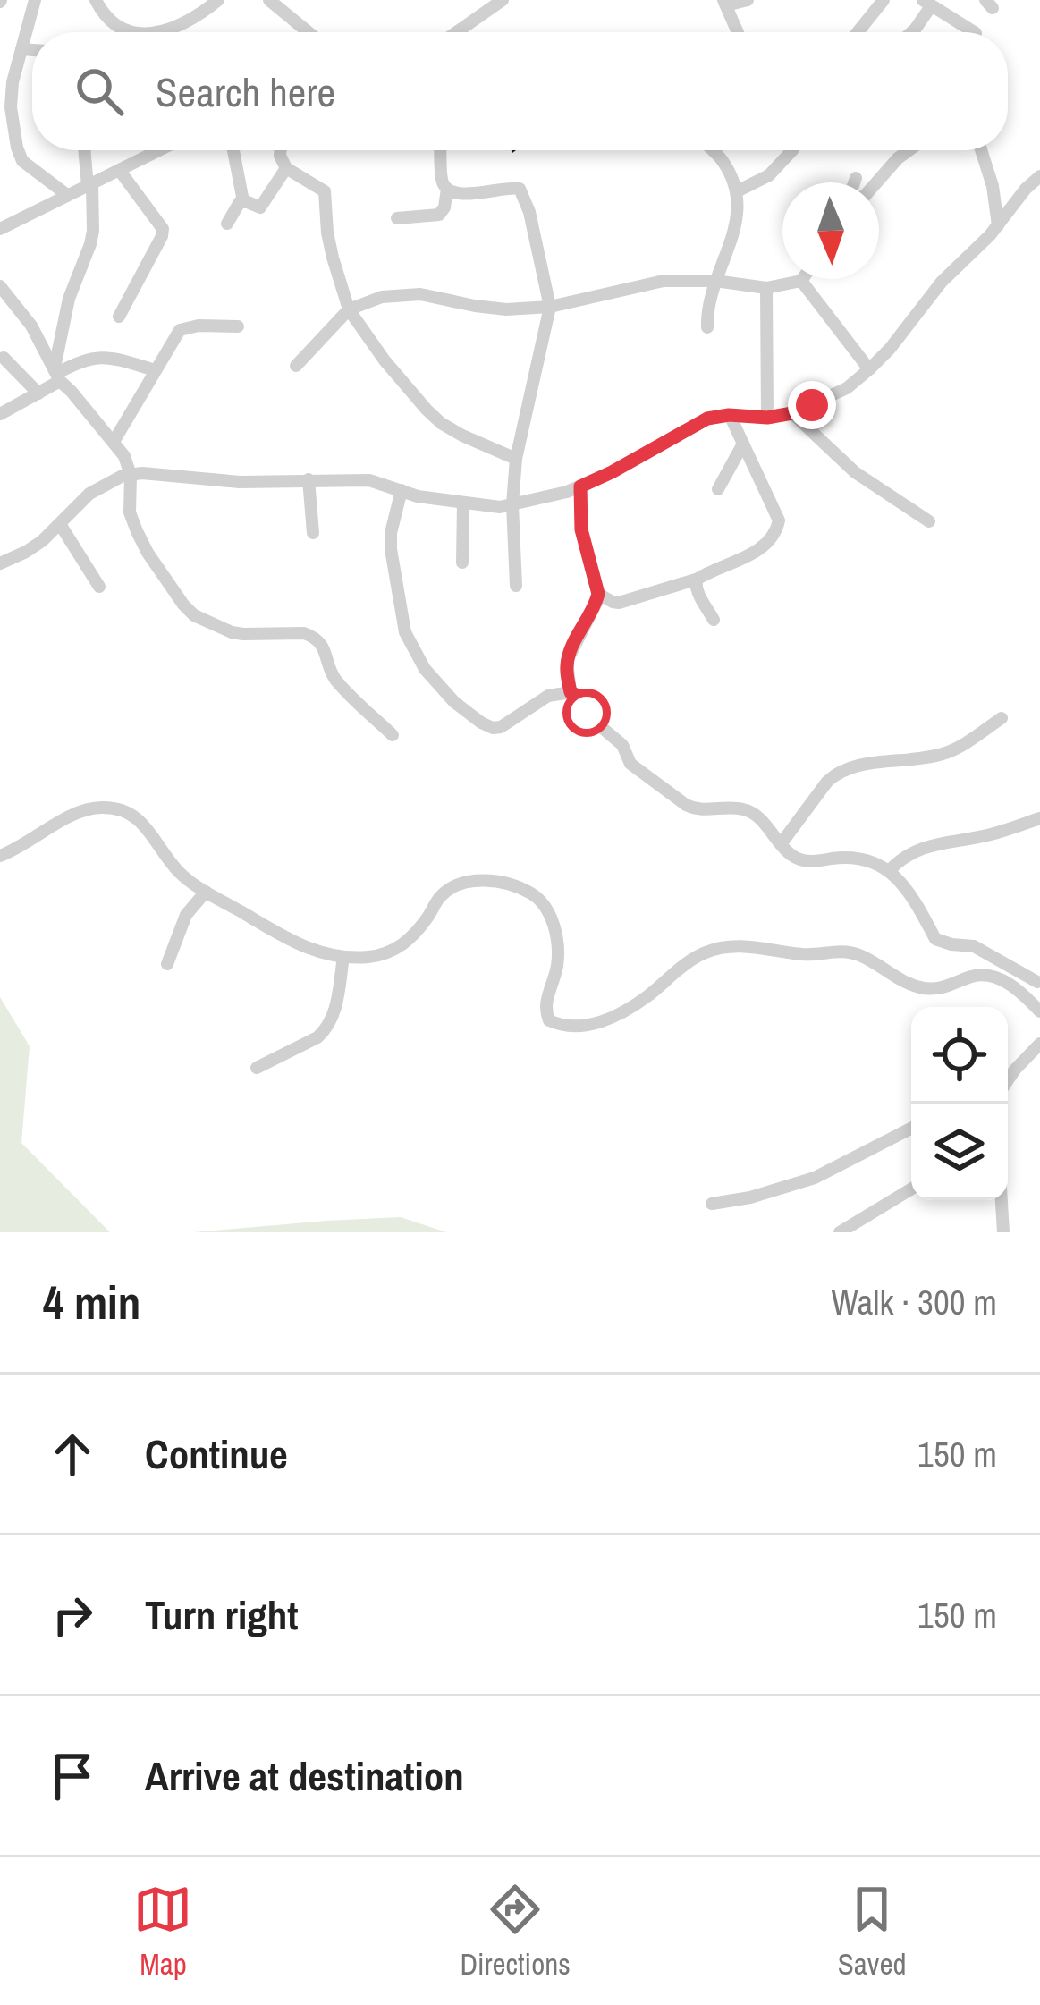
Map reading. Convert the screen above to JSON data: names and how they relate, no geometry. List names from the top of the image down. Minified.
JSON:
{"north":"bottom","page":{"search":"Search here","heading":["4 min","Walk · 300 m"],"list":[["Continue","150 m"],["Turn right","150 m"],"Arrive at destination"],"nav":["Map","Directions","Saved"]}}
